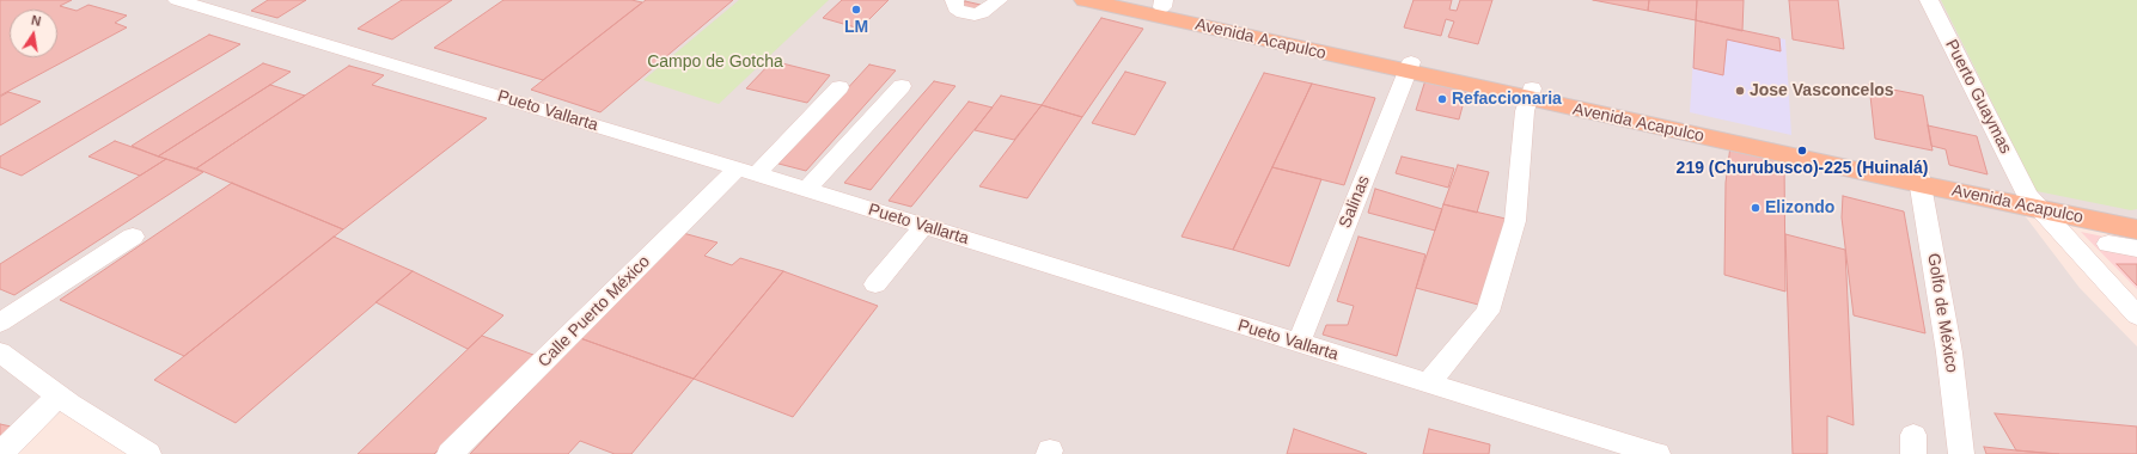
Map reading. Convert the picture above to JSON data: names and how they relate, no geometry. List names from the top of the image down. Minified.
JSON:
{"streets":{"main road":["Avenida Acapulco"],"street":["Puerto Guaymas","Pueto Vallarta","Salinas","Calle Puerto México","Golfo de México"]},"crossings":[["Avenida Acapulco","Puerto Guaymas"],["Avenida Acapulco","Salinas"],["Avenida Acapulco","Golfo de México"],["Pueto Vallarta","Salinas"],["Pueto Vallarta","Calle Puerto México"]],"parks":["Campo de Gotcha"],"places":["LM","Jose Vasconcelos","Refaccionaria","219 (Churubusco)-225 (Huinalá)","Elizondo"],"north":"top"}
